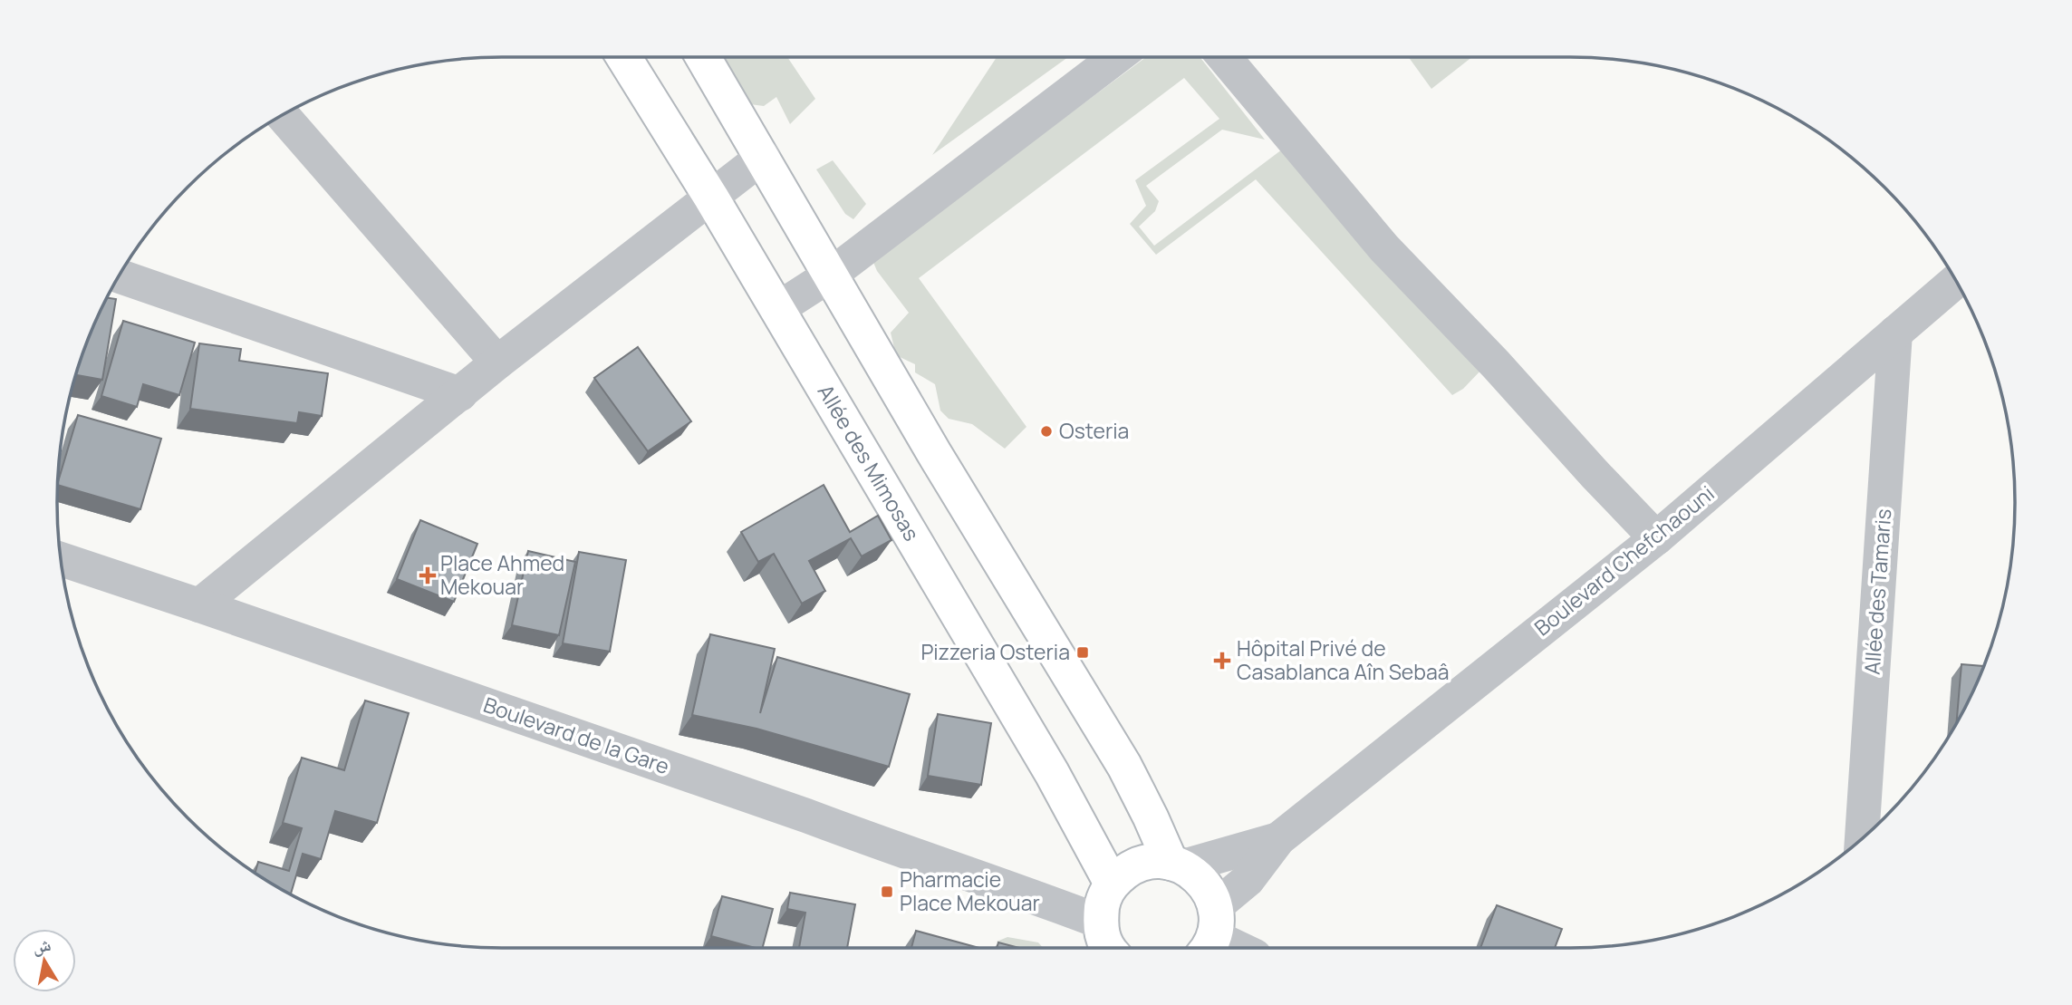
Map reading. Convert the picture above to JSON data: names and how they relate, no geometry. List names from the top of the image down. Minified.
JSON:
{"streets":{"main road":["Allée des Mimosas"],"street":["Boulevard Chefchaouni","Allée des Tamaris","Boulevard de la Gare"]},"crossings":[["Boulevard Chefchaouni","Allée des Tamaris"]],"places":{"other":["Osteria"],"health":["Place Ahmed Mekouar","Hôpital Privé de Casablanca Aîn Sebaâ"],"transit":["Pizzeria Osteria","Pharmacie Place Mekouar"]},"north":"top"}
